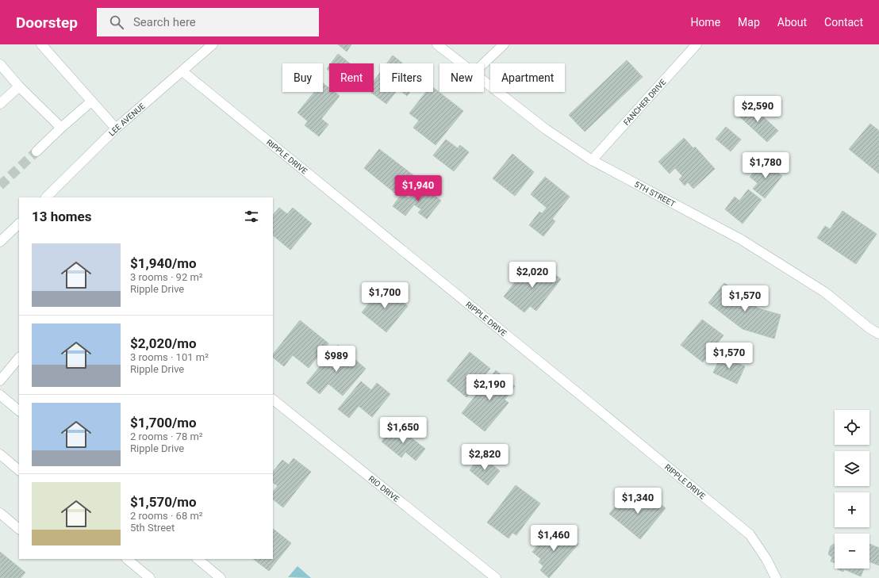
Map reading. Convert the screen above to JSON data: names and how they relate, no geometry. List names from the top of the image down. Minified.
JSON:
{"streets":{"street":["FANCHER DRIVE","LEE AVENUE","RIPPLE DRIVE","5TH STREET","RIO DRIVE"]},"crossings":[["FANCHER DRIVE","5TH STREET"],["LEE AVENUE","RIPPLE DRIVE"]],"page":{"header":"Doorstep","search":"Search here","nav":["Home","Map","About","Contact"],"chip":["Buy","Rent","Filters","New","Apartment"],"price":["$2,590","$1,780","$1,940","$2,020","$1,700","$1,570","$1,570","$989","$2,190","$1,650","$2,820","$1,340","$1,460"],"heading":"13 homes","list":[{"name":"$1,940/mo","note":"3 rooms · 92 m² · Ripple Drive"},{"name":"$2,020/mo","note":"3 rooms · 101 m² · Ripple Drive"},{"name":"$1,700/mo","note":"2 rooms · 78 m² · Ripple Drive"},{"name":"$1,570/mo","note":"2 rooms · 68 m² · 5th Street"}],"map_buttons":["+","−"]}}
